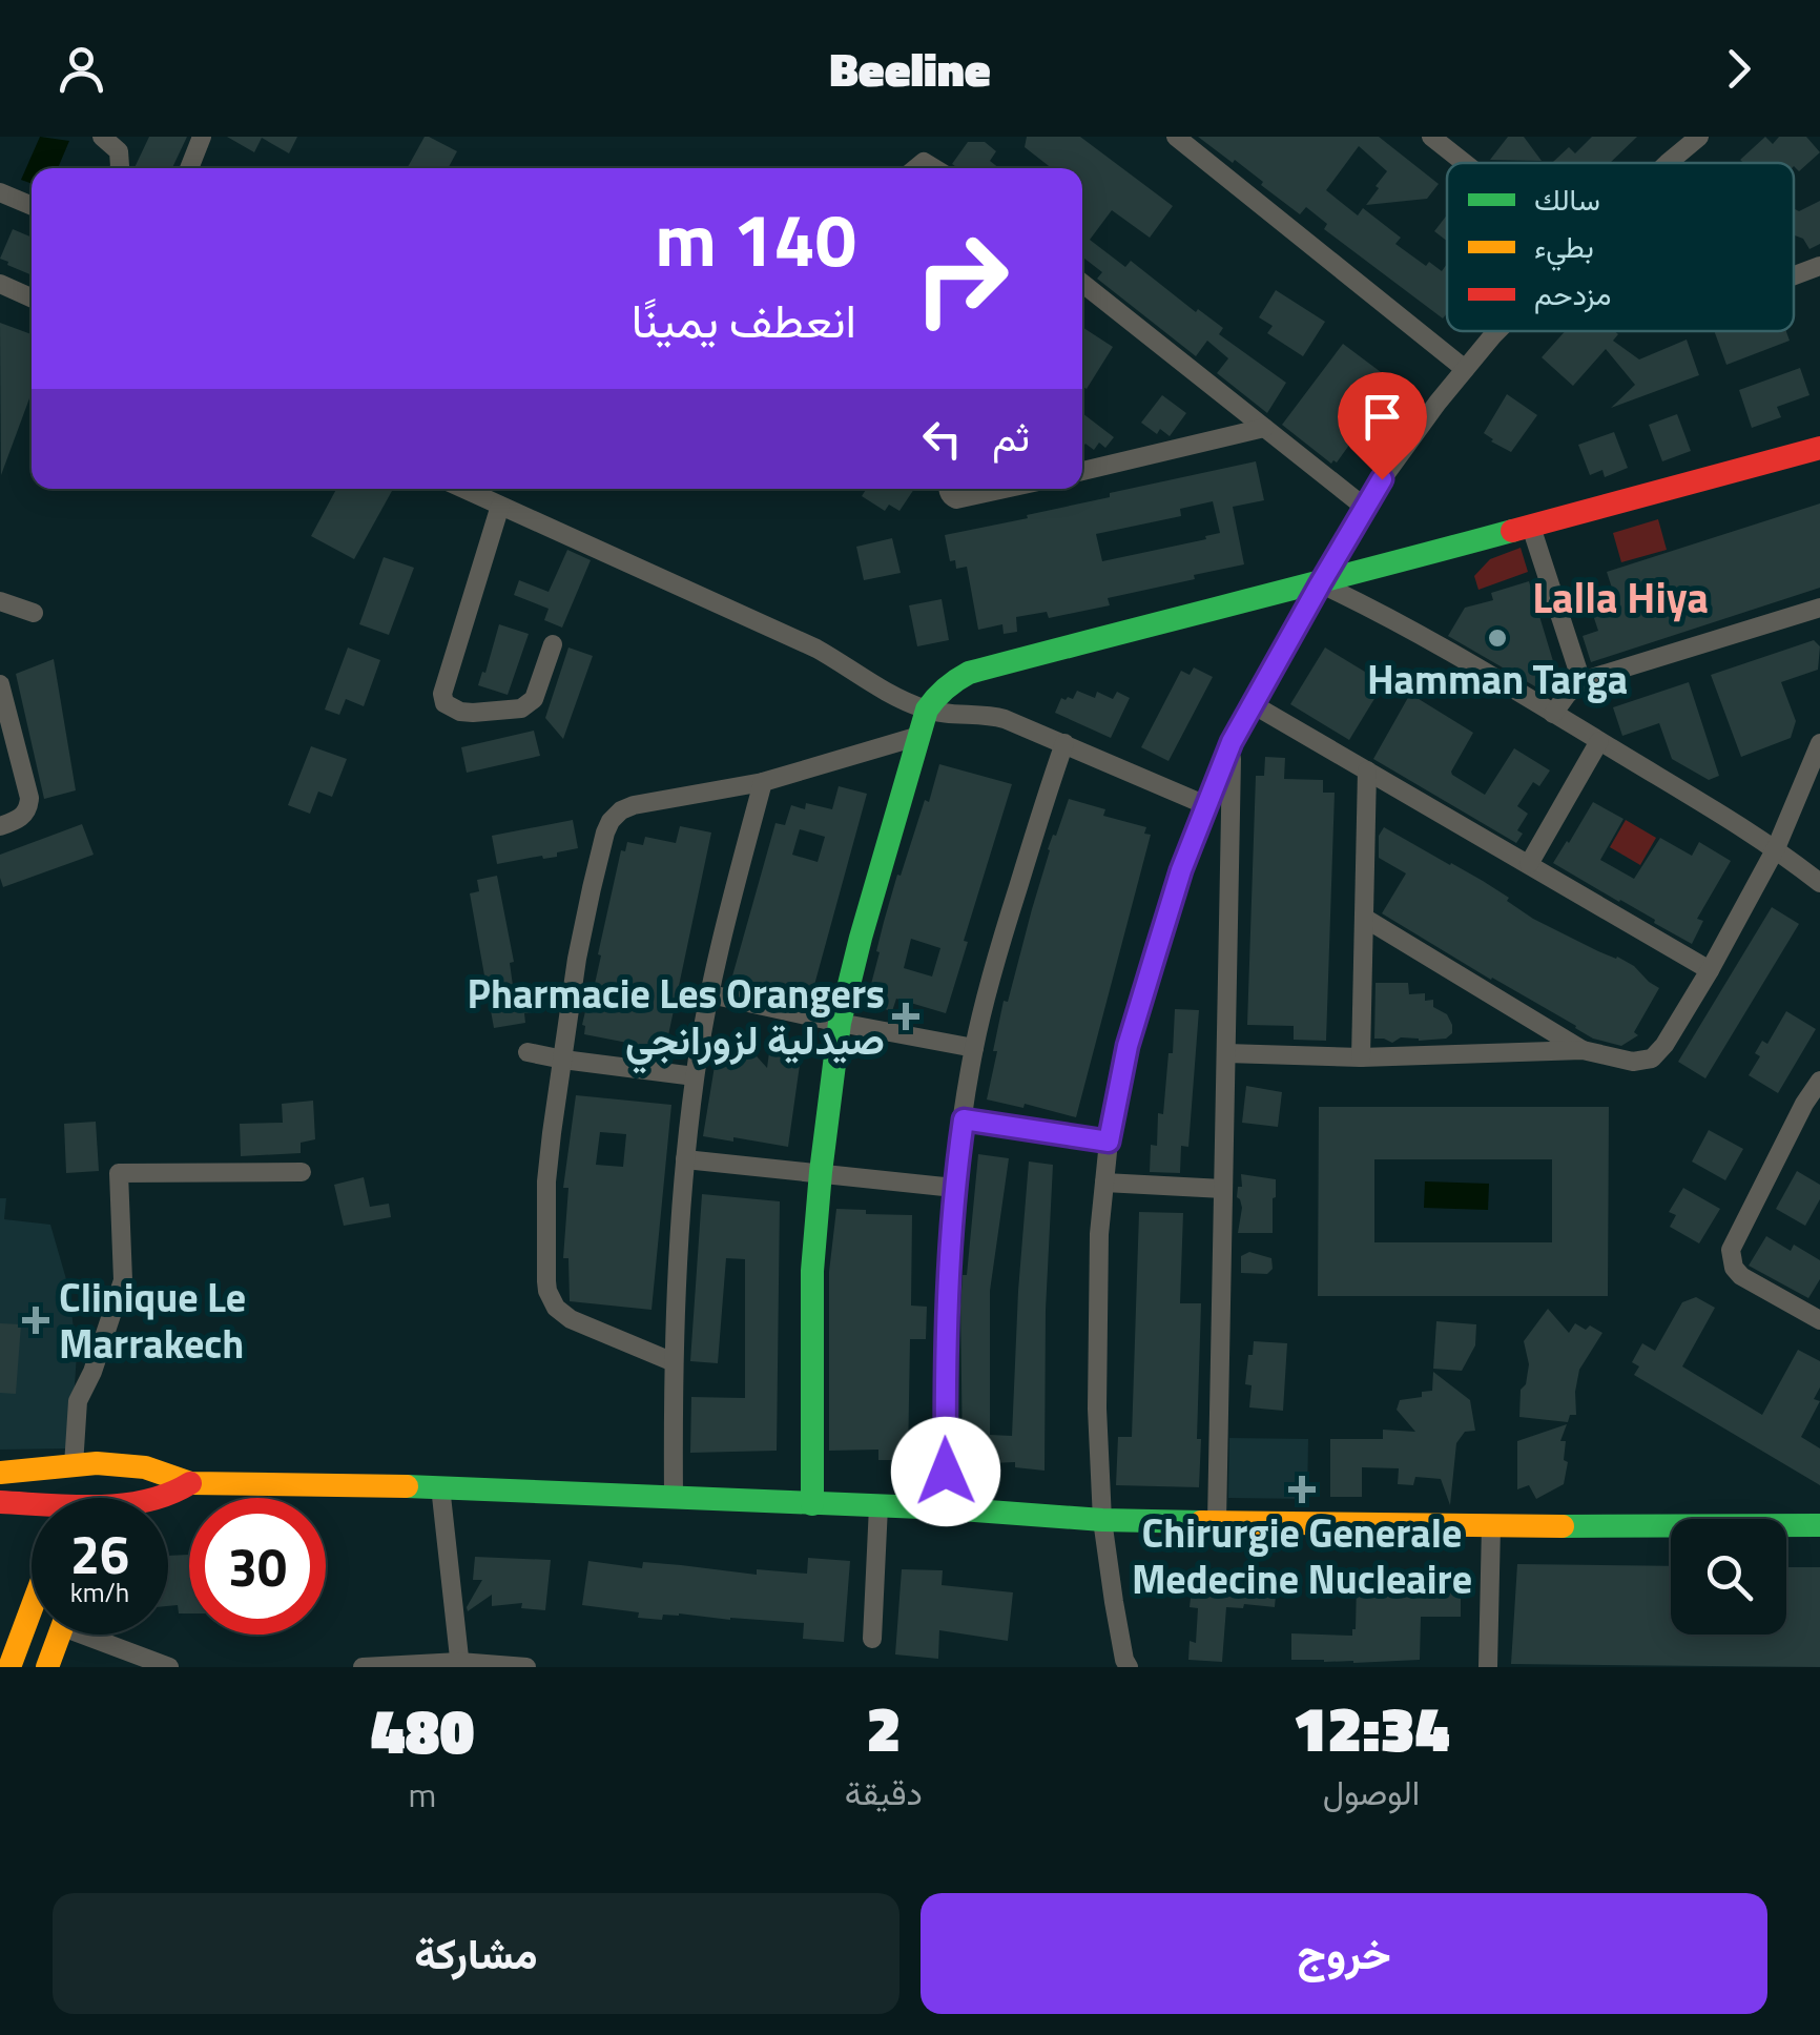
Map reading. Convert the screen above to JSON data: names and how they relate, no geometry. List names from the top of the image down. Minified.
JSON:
{"districts":["Lalla Hiya"],"places":{"other":["Hamman Targa"],"health":["Pharmacie Les Orangers صيدلية لزورانجي","Clinique Le Marrakech","Chirurgie Generale Medecine Nucleaire"]},"legend":["سالك","بطيء","مزدحم"],"page":{"header":"Beeline","turn":["140 m","انعطف يمينًا"],"then":"ثم","speed":"26 km/h","limit":"30","eta":["12:34","الوصول","2","دقيقة","480","m"],"buttons":["خروج","مشاركة"]}}
